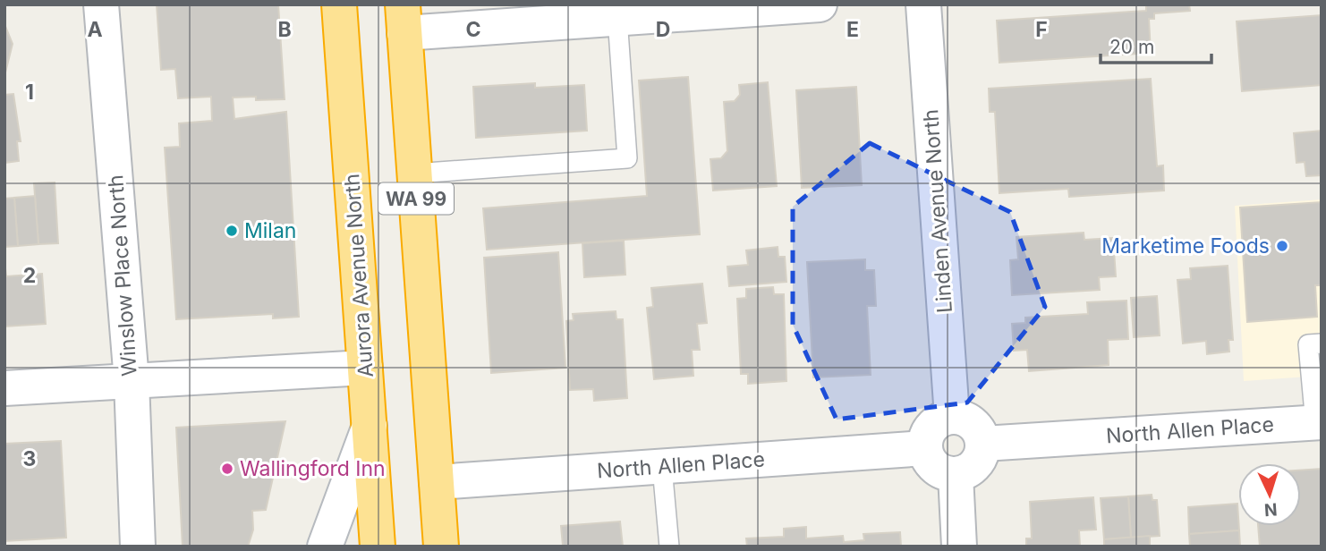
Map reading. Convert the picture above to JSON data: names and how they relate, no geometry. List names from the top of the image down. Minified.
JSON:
{"streets":{"highway":["WA 99","Aurora Avenue North"],"street":["Linden Avenue North","Winslow Place North","North Allen Place"]},"crossings":[["WA 99","North Allen Place"],["Linden Avenue North","North Allen Place"]],"places":["Milan","Marketime Foods","Wallingford Inn"],"scale_bar":"20 m","north":"bottom","grid":{"columns":["A","B","C","D","E","F"],"rows":["1","2","3"]}}
